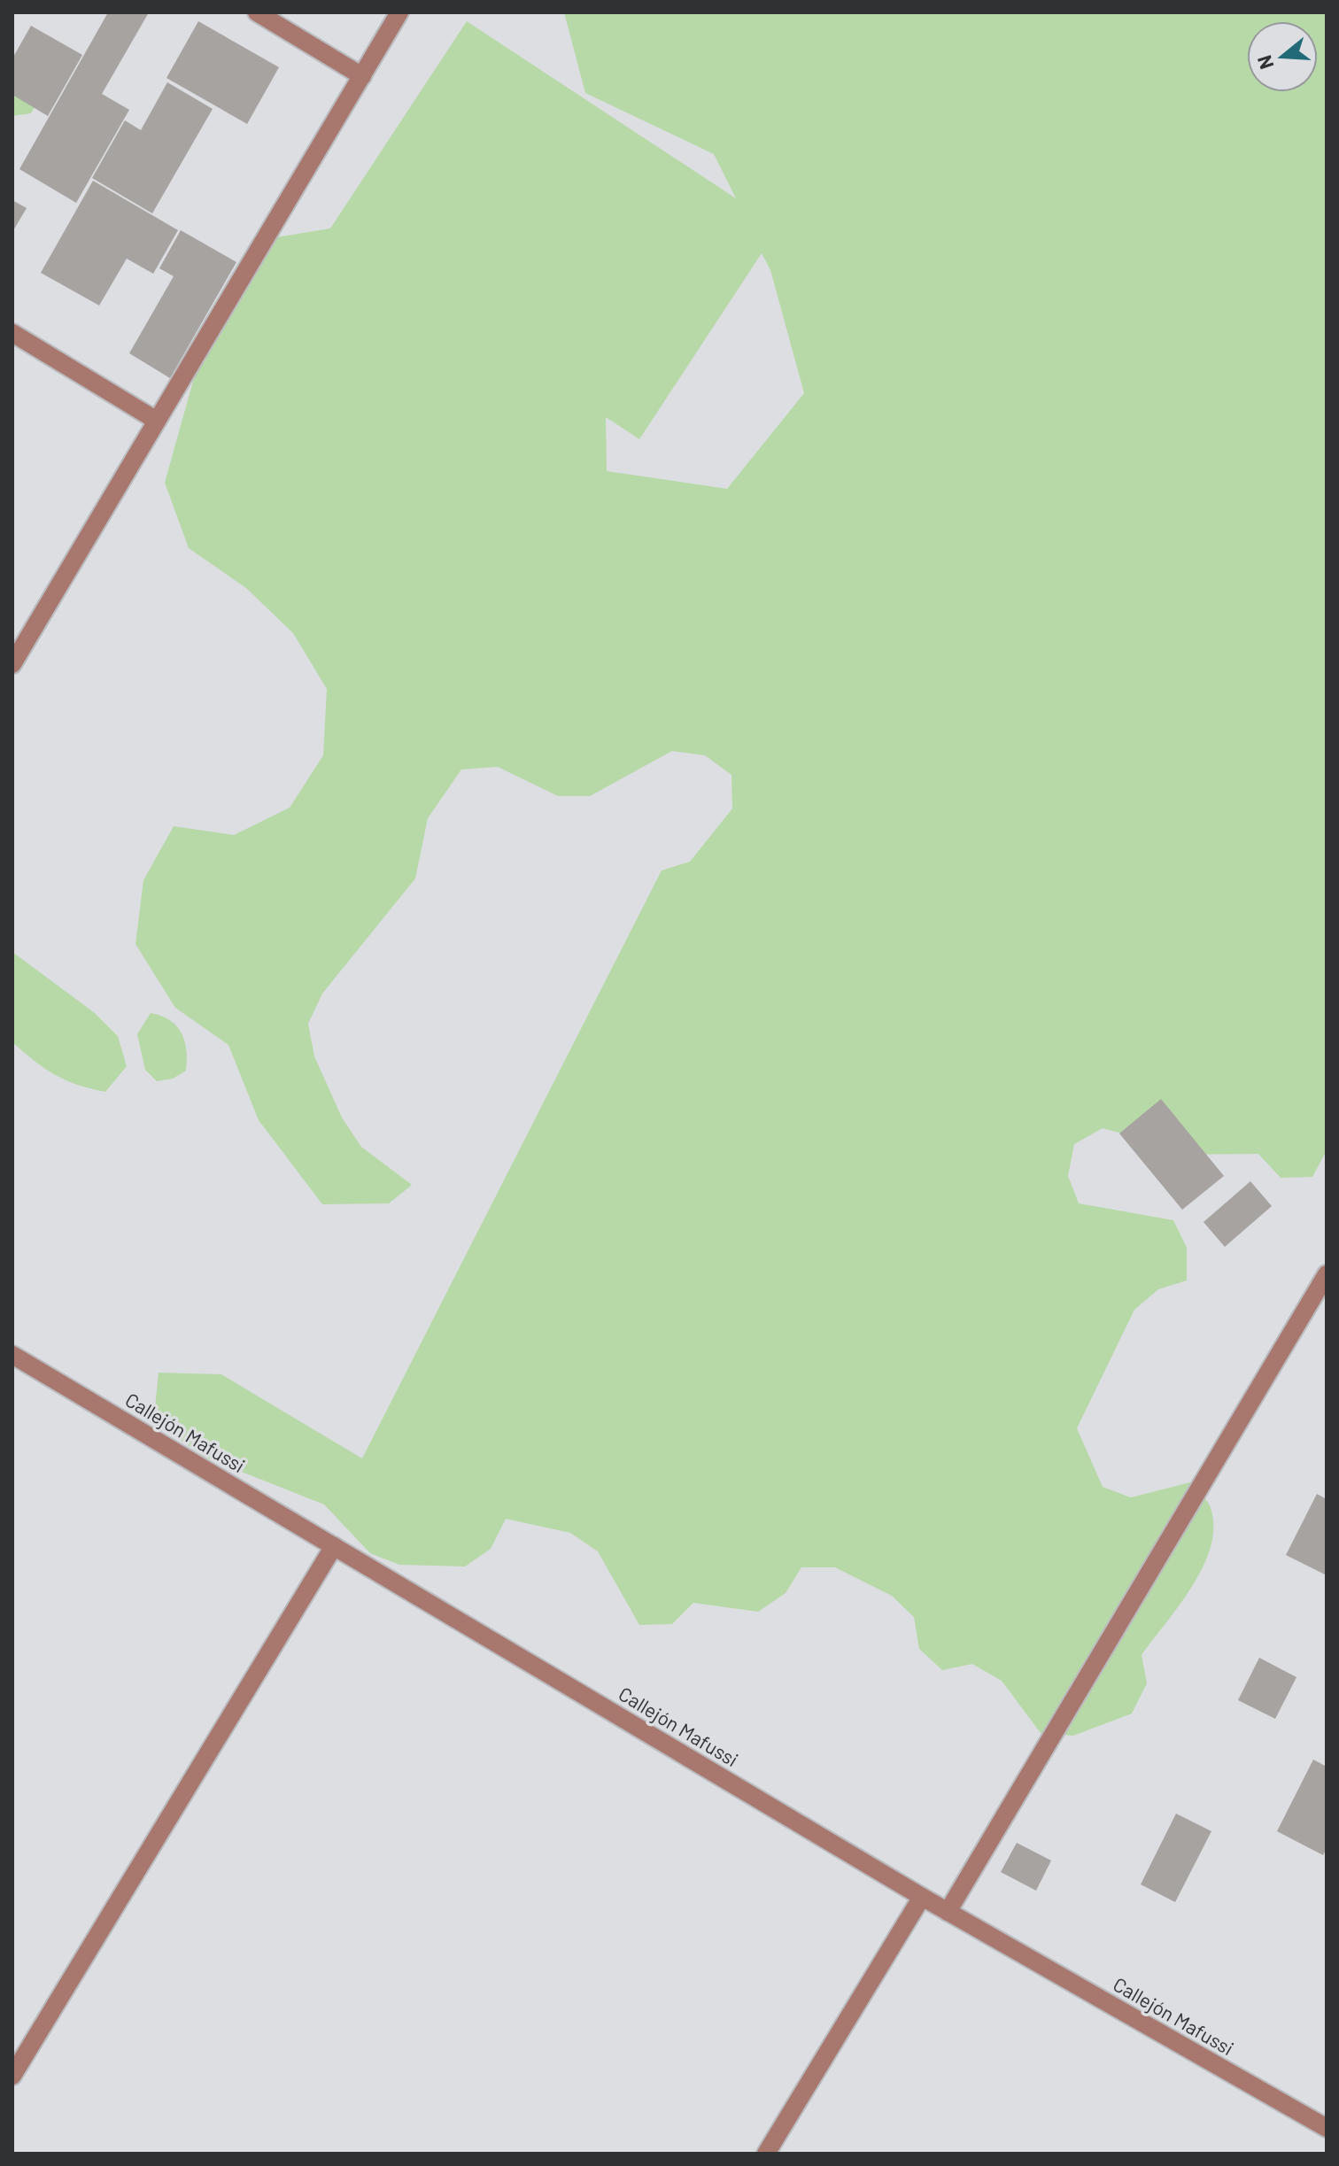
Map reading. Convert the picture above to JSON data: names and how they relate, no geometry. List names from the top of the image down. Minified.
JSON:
{"streets":{"street":["Callejón Mafussi"]},"north":"left"}
